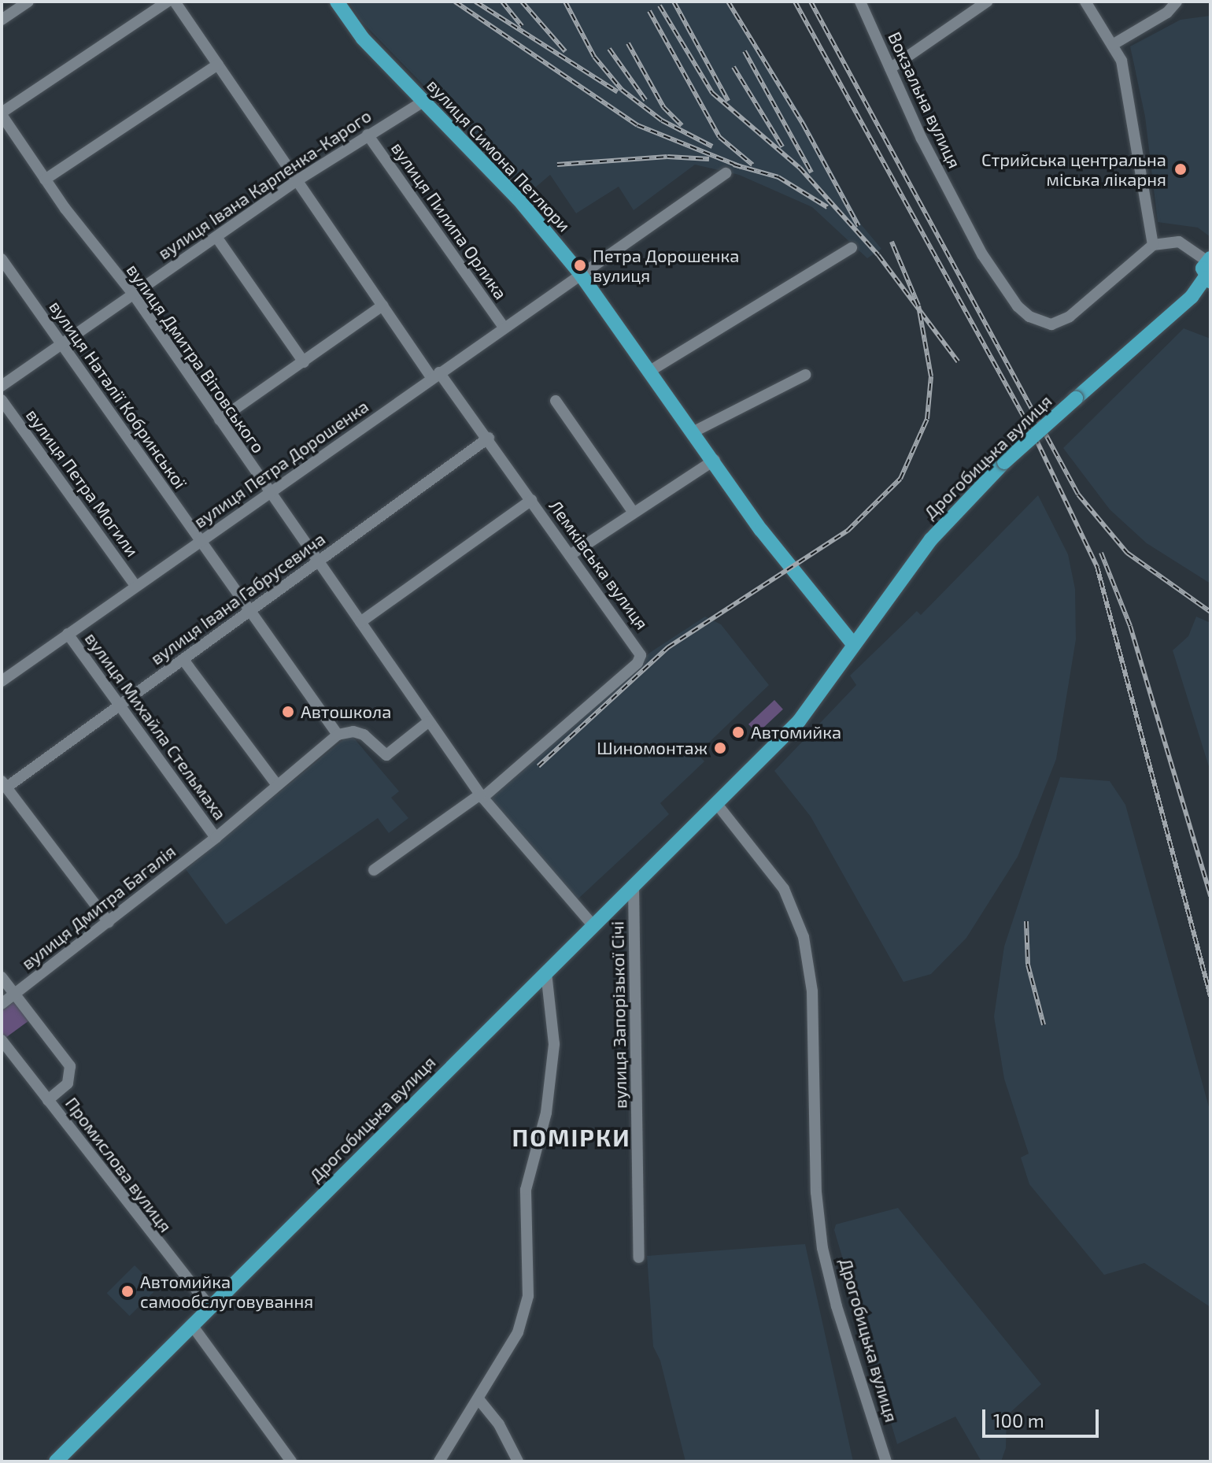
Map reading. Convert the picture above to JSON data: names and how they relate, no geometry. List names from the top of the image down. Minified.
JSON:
{"streets":{"main road":["вулиця Симона Петлюри","Дрогобицька вулиця"],"street":["Вокзальна вулиця","вулиця Івана Карпенка-Карого","вулиця Пилипа Орлика","вулиця Дмитра Вітовського","вулиця Наталії Кобринської","вулиця Петра Дорошенка","вулиця Петра Могили","Лемківська вулиця","вулиця Івана Габрусевича","вулиця Михайла Стельмаха","вулиця Дмитра Багалія","вулиця Запорізької Січі","Промислова вулиця"]},"crossings":[["вулиця Симона Петлюри","вулиця Івана Карпенка-Карого"],["вулиця Симона Петлюри","Дрогобицька вулиця"],["вулиця Симона Петлюри","вулиця Петра Дорошенка"],["вулиця Івана Карпенка-Карого","вулиця Пилипа Орлика"],["вулиця Івана Карпенка-Карого","вулиця Дмитра Вітовського"],["вулиця Івана Карпенка-Карого","вулиця Наталії Кобринської"],["вулиця Івана Карпенка-Карого","Лемківська вулиця"],["вулиця Пилипа Орлика","вулиця Петра Дорошенка"],["вулиця Дмитра Вітовського","Дрогобицька вулиця"],["вулиця Дмитра Вітовського","вулиця Петра Дорошенка"],["вулиця Дмитра Вітовського","Лемківська вулиця"],["вулиця Дмитра Вітовського","вулиця Івана Габрусевича"],["вулиця Наталії Кобринської","вулиця Петра Дорошенка"],["вулиця Наталії Кобринської","вулиця Івана Габрусевича"],["вулиця Наталії Кобринської","вулиця Дмитра Багалія"],["Дрогобицька вулиця","вулиця Запорізької Січі"],["Дрогобицька вулиця","Промислова вулиця"],["вулиця Петра Дорошенка","вулиця Петра Могили"],["вулиця Петра Дорошенка","Лемківська вулиця"],["вулиця Петра Дорошенка","вулиця Михайла Стельмаха"],["Лемківська вулиця","вулиця Івана Габрусевича"],["вулиця Івана Габрусевича","вулиця Михайла Стельмаха"],["вулиця Михайла Стельмаха","вулиця Дмитра Багалія"]],"districts":["ПОМІРКИ"],"places":["Стрийська центральна міська лікарня","Петра Дорошенка вулиця","Автошкола","Автомийка","Шиномонтаж","Автомийка самообслуговування"],"scale_bar":"100 m"}
